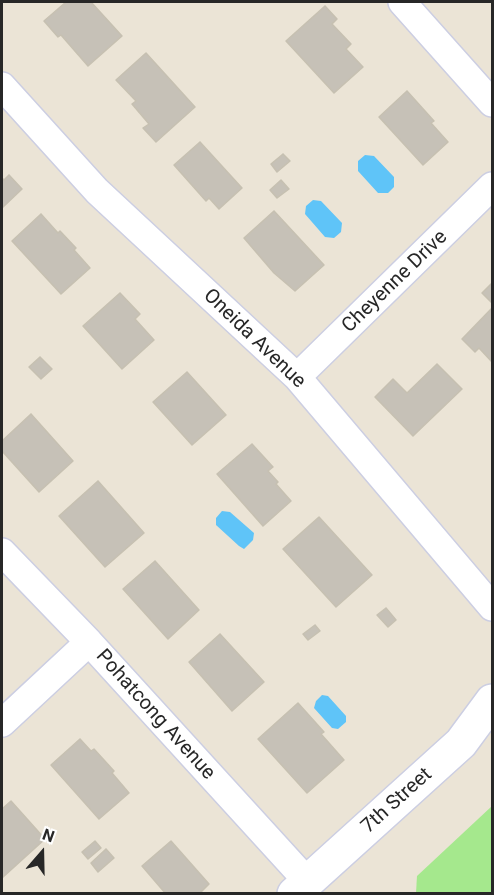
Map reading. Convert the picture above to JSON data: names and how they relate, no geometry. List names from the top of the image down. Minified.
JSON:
{"streets":{"street":["Cheyenne Drive","Oneida Avenue","Pohatcong Avenue","7th Street"]},"crossings":[["Cheyenne Drive","Oneida Avenue"],["Pohatcong Avenue","7th Street"]],"north":"top"}
